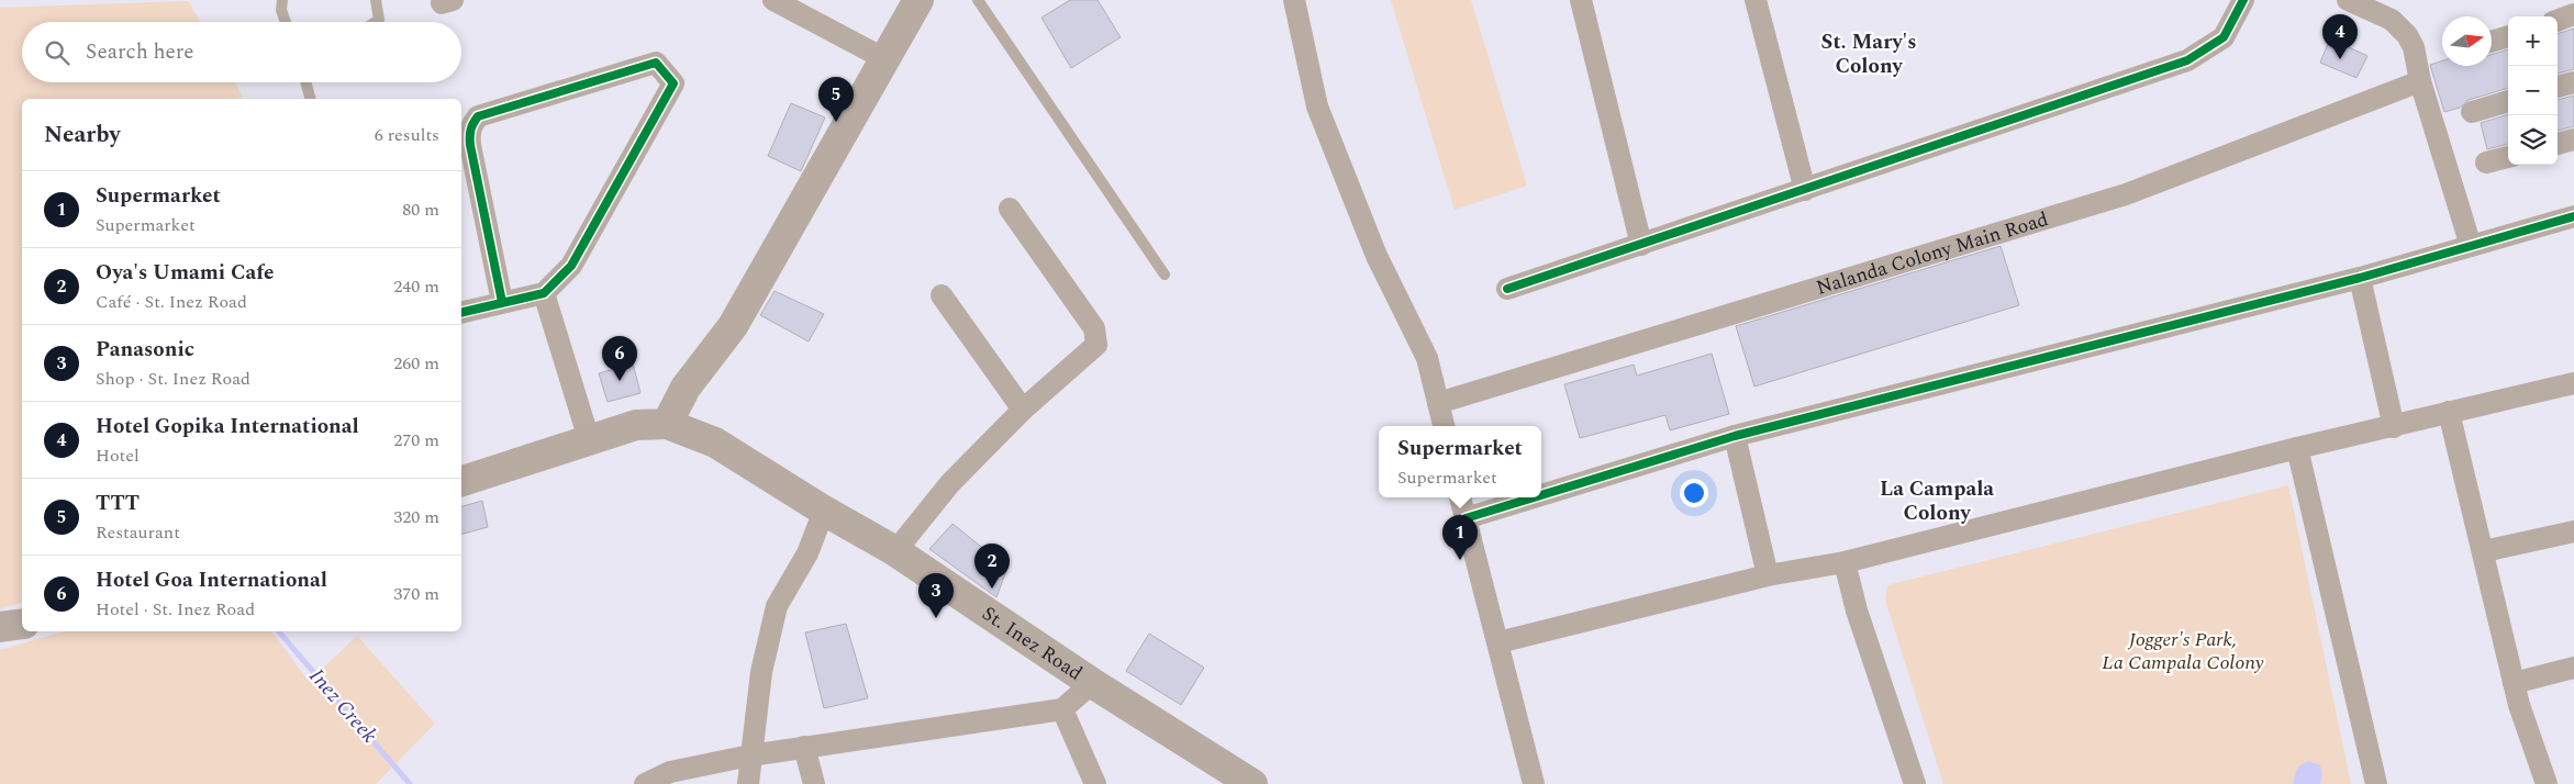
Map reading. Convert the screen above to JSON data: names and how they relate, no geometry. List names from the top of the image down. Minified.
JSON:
{"streets":{"main road":["St. Inez Road"],"street":["Nalanda Colony Main Road"]},"districts":["St. Mary's Colony","La Campala Colony"],"water":["Inez Creek"],"parks":["Jogger's Park, La Campala Colony"],"north":"right","page":{"pins":["4","5","6","1","2","3"],"map_buttons":["+","−"],"search":"Search here","heading":["Nearby","6 results"],"list":[{"mark":"1","name":"Supermarket","note":"Supermarket","value":"80 m"},{"mark":"2","name":"Oya's Umami Cafe","note":"Café · St. Inez Road","value":"240 m"},{"mark":"3","name":"Panasonic","note":"Shop · St. Inez Road","value":"260 m"},{"mark":"4","name":"Hotel Gopika International","note":"Hotel","value":"270 m"},{"mark":"5","name":"TTT","note":"Restaurant","value":"320 m"},{"mark":"6","name":"Hotel Goa International","note":"Hotel · St. Inez Road","value":"370 m"}],"popup":["Supermarket","Supermarket"]}}
